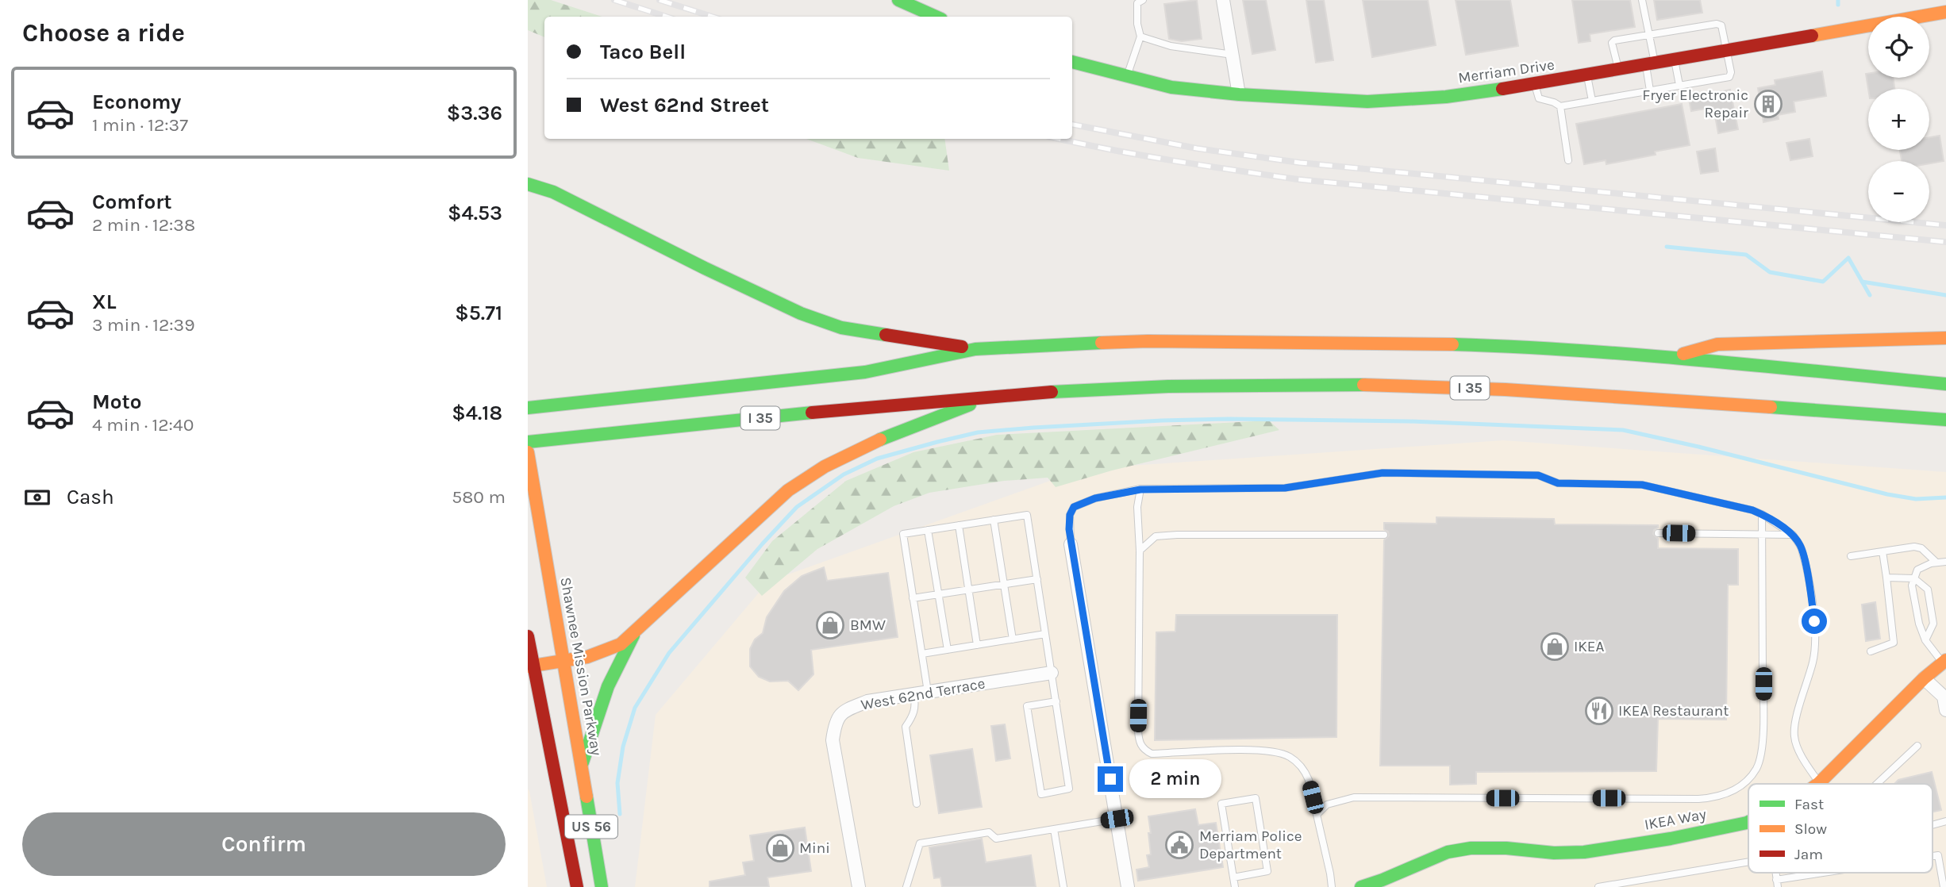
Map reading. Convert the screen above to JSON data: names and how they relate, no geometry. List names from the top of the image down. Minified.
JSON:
{"streets":{"main road":["Merriam Drive","I 35","Shawnee Mission Parkway","IKEA Way","US 56"],"street":["West 62nd Terrace"]},"places":{"building":["Fryer Electronic Repair"],"shop":["BMW","IKEA","Mini"],"restaurant":["IKEA Restaurant"],"public building":["Merriam Police Department"]},"legend":["Fast","Slow","Jam"],"page":{"heading":"Choose a ride","map_buttons":["+","−"],"banner":["Taco Bell","West 62nd Street"],"list":[{"name":"Economy","note":"1 min · 12:37","value":"$3.36"},{"name":"Comfort","note":"2 min · 12:38","value":"$4.53"},{"name":"XL","note":"3 min · 12:39","value":"$5.71"},{"name":"Moto","note":"4 min · 12:40","value":"$4.18"}],"pay":["Cash","580 m"],"bubble":"2 min","buttons":"Confirm"}}
